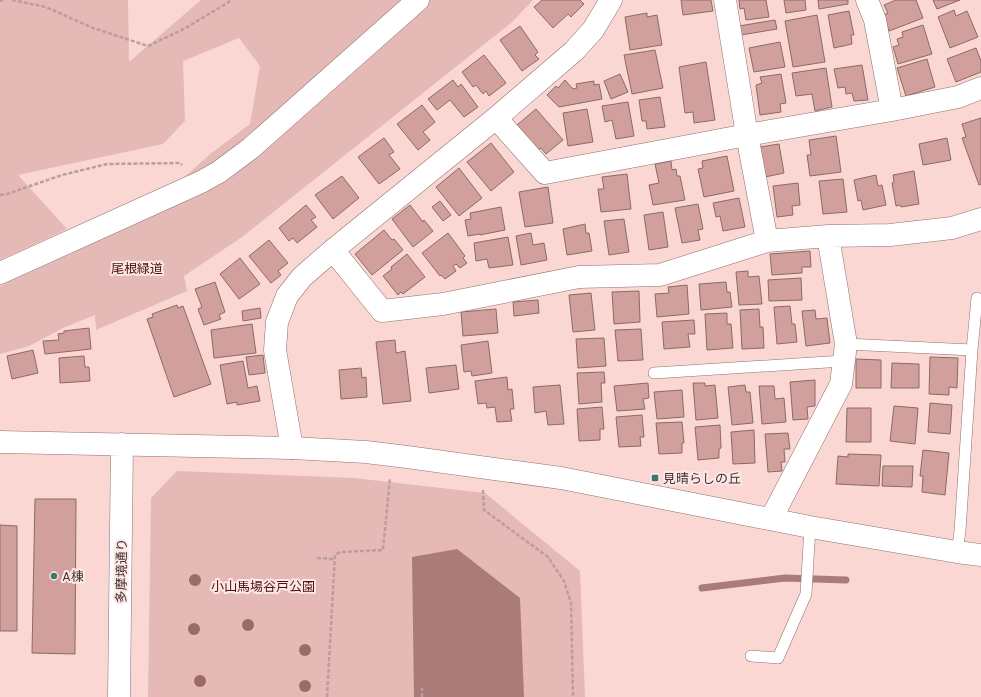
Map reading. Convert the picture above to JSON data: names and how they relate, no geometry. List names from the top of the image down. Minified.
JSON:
{"streets":{"street":["多摩境通り"]},"parks":["尾根緑道","小山馬場谷戸公園"],"places":{"transit":["見晴らしの丘"],"other":["A棟"]}}
